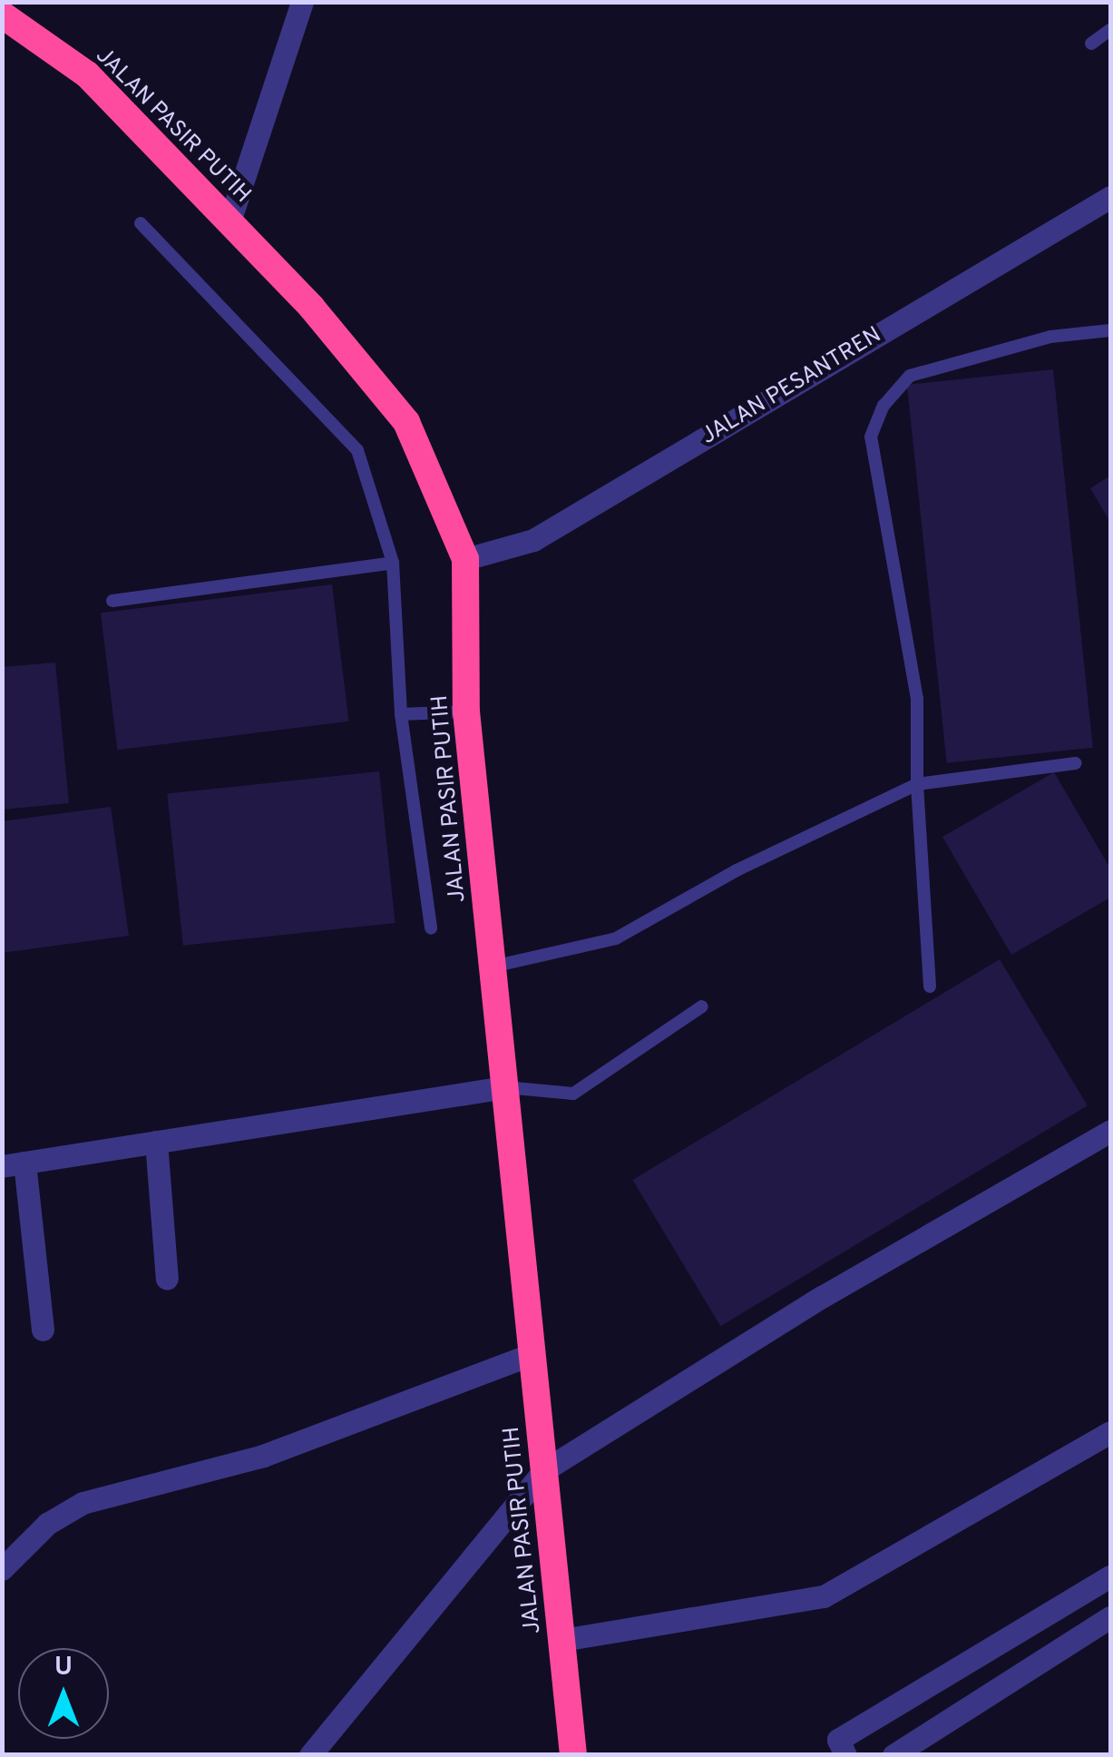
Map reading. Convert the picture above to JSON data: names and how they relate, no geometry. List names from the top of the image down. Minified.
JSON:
{"streets":{"highway":["JALAN PASIR PUTIH"],"street":["JALAN PESANTREN"]},"crossings":[["JALAN PASIR PUTIH","JALAN PESANTREN"]],"north":"top"}
